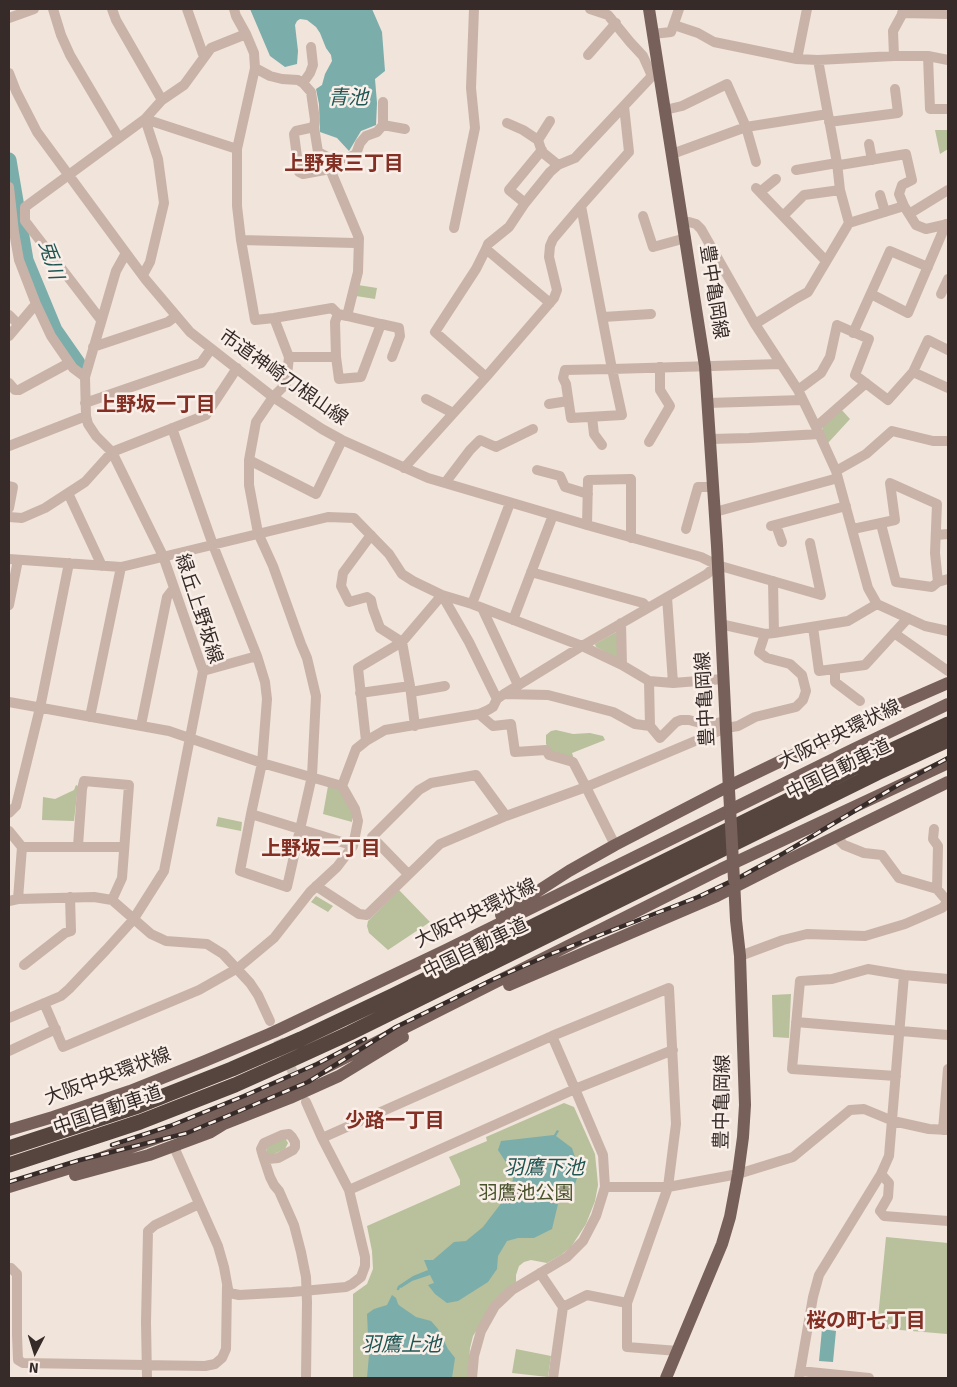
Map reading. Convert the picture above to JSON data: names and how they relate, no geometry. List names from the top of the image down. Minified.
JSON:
{"streets":{"highway":["中国自動車道"],"main road":["豊中亀岡線","大阪中央環状線"],"street":["市道神崎刀根山線","緑丘上野坂線"]},"crossings":[["豊中亀岡線","市道神崎刀根山線"],["市道神崎刀根山線","緑丘上野坂線"]],"districts":["上野東三丁目","上野坂一丁目","上野坂二丁目","少路一丁目","桜の町七丁目"],"water":["青池","兎川","羽鷹下池","羽鷹上池"],"parks":["羽鷹池公園"],"north":"bottom"}
